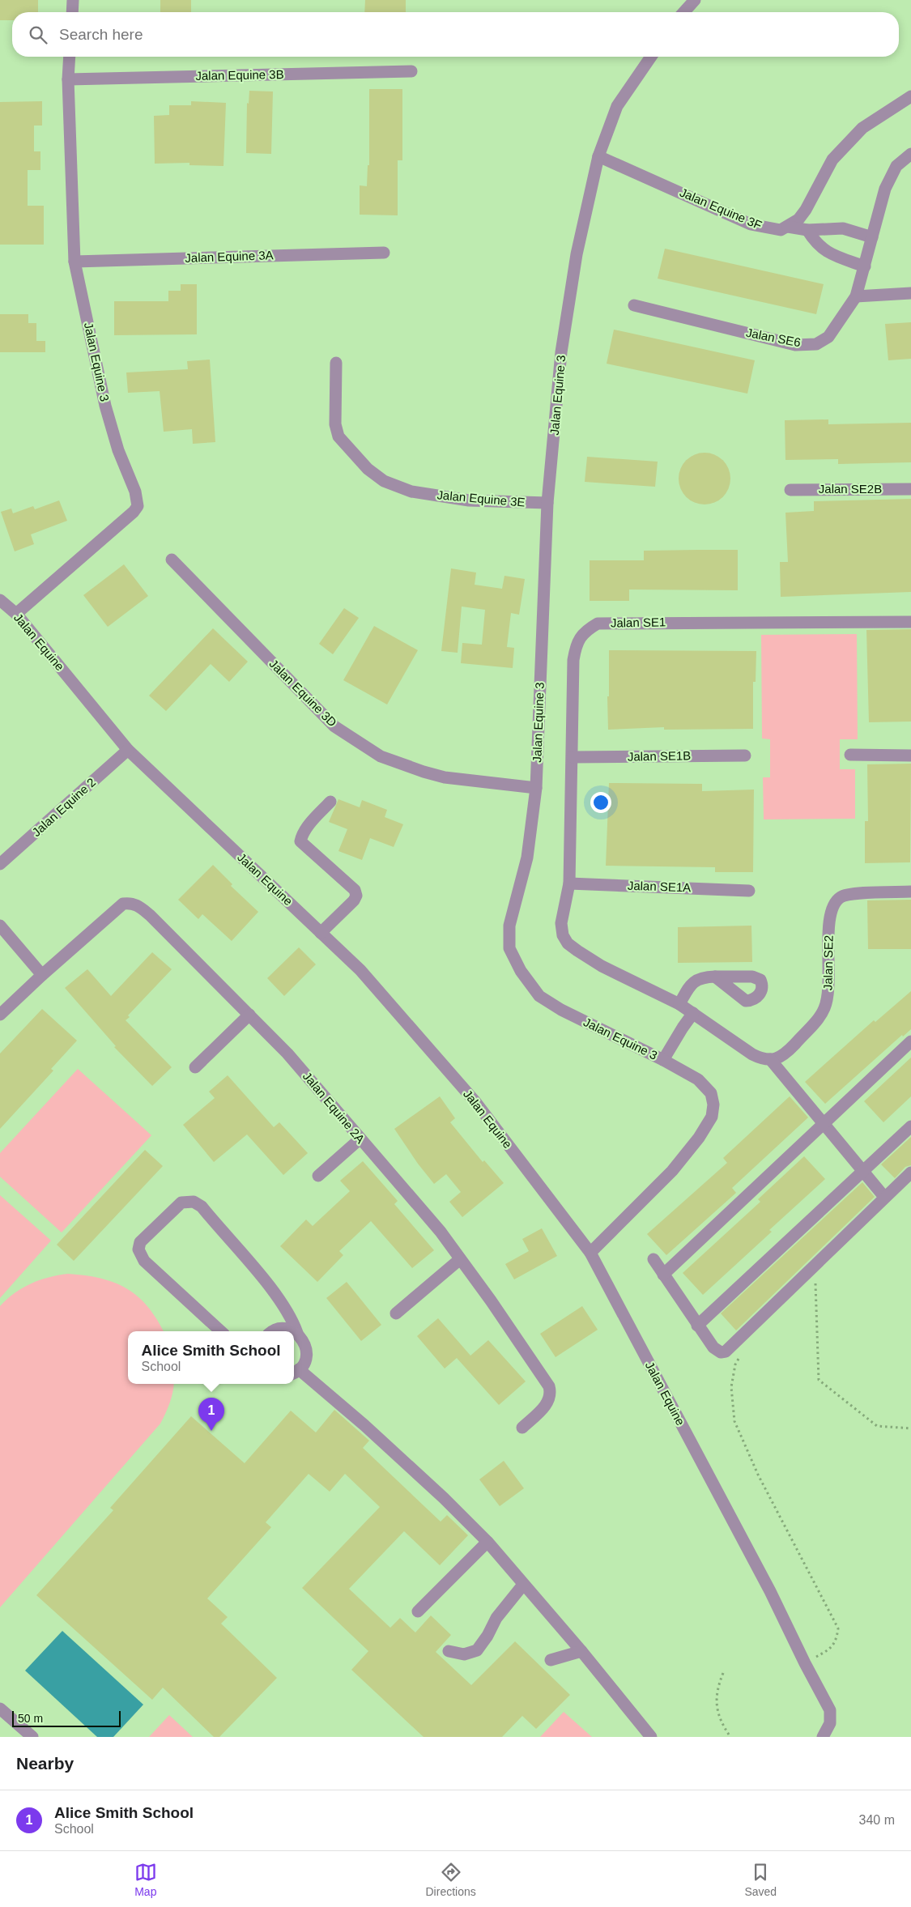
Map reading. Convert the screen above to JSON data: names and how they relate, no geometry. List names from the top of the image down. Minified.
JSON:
{"streets":{"street":["Jalan Equine 3B","Jalan Equine 3F","Jalan Equine 3A","Jalan SE6","Jalan Equine 3","Jalan SE2B","Jalan Equine 3E","Jalan SE1","Jalan Equine","Jalan Equine 3D","Jalan SE1B","Jalan Equine 2","Jalan SE1A","Jalan SE2","Jalan Equine 2A"]},"crossings":[["Jalan Equine 3B","Jalan Equine 3"],["Jalan Equine 3F","Jalan SE6"],["Jalan Equine 3F","Jalan Equine 3"],["Jalan Equine 3A","Jalan Equine 3"],["Jalan Equine 3","Jalan Equine 3E"],["Jalan Equine 3","Jalan Equine"],["Jalan Equine 3","Jalan Equine 3D"],["Jalan SE1","Jalan SE1B"],["Jalan SE1","Jalan SE1A"],["Jalan Equine","Jalan Equine 2"]],"scale_bar":"50 m","page":{"search":"Search here","popup":["Alice Smith School","School"],"pins":"1","scale":"50 m","heading":"Nearby","list":[{"mark":"1","name":"Alice Smith School","note":"School","value":"340 m"}],"nav":["Map","Directions","Saved"]}}
